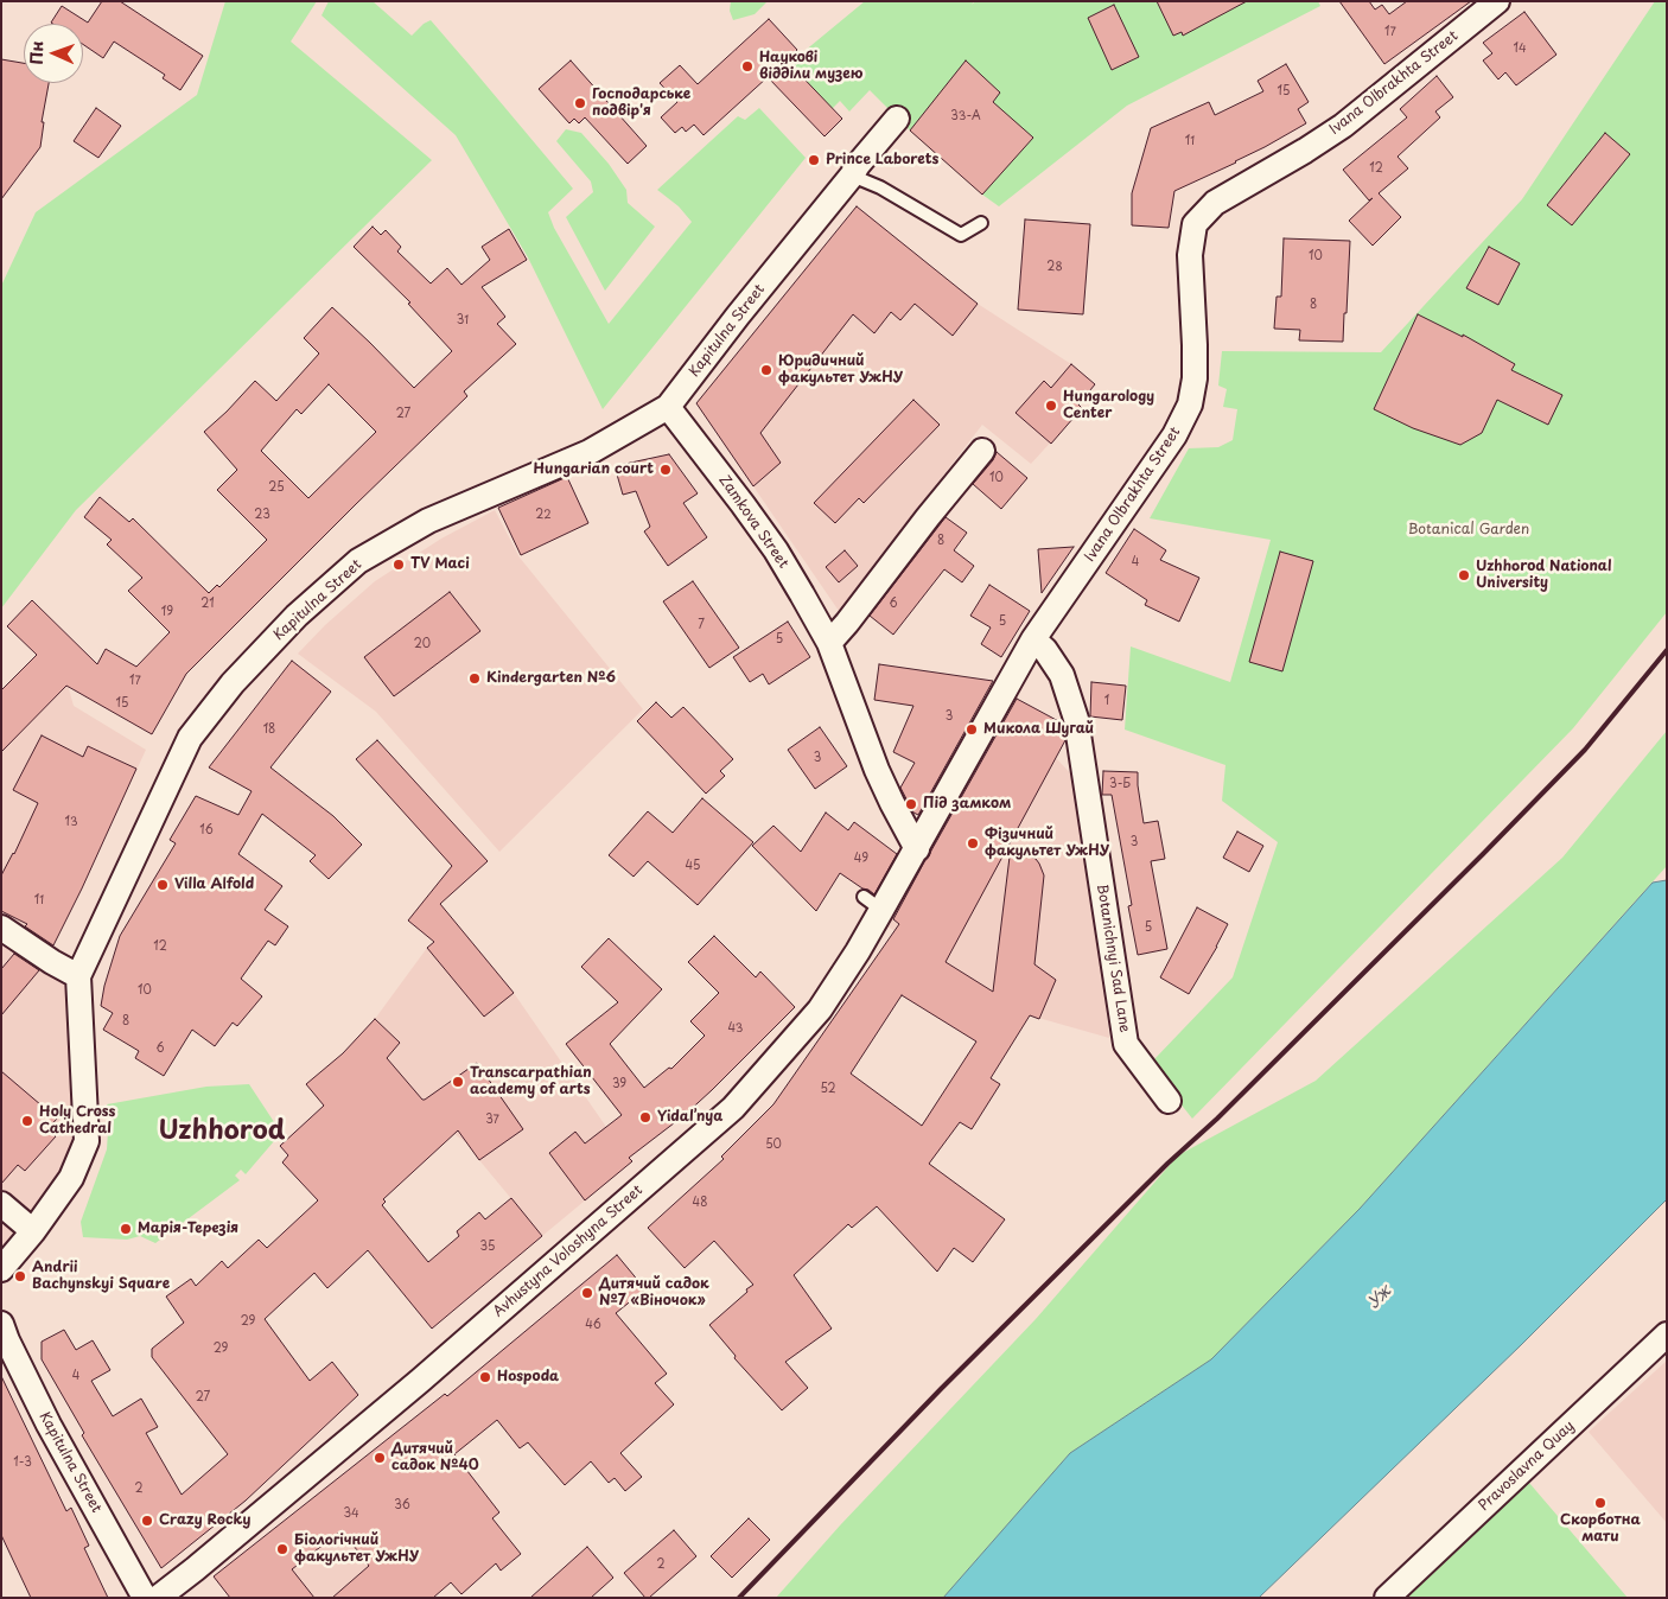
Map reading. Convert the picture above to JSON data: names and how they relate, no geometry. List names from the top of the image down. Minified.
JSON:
{"streets":{"street":["Ivana Olbrakhta Street","Kapitulna Street","Zamkova Street","Botanichnyi Sad Lane","Avhustyna Voloshyna Street","Pravoslavna Quay"]},"crossings":[["Ivana Olbrakhta Street","Zamkova Street"],["Ivana Olbrakhta Street","Botanichnyi Sad Lane"],["Ivana Olbrakhta Street","Avhustyna Voloshyna Street"],["Kapitulna Street","Zamkova Street"],["Zamkova Street","Avhustyna Voloshyna Street"]],"districts":["Uzhhorod"],"water":["Уж"],"parks":["Botanical Garden"],"places":["Наукові відділи музею","Господарське подвір'я","Prince Laborets","Юридичний факультет УжНУ","Hungarology Center","Hungarian court","TV Maci","Uzhhorod National University","Kindergarten №6","Микола Шугай","Під замком","Фізичний факультет УжНУ","Villa Alfold","Transcarpathian academy of arts","Yidal’nya","Holy Cross Cathedral","Марія-Терезія","Andrii Bachynskyi Square","Дитячий садок №7 «Віночок»","Hospoda","Дитячий садок №40","Скорботна мати","Crazy Rocky","Біологічний факультет УжНУ"],"house_numbers":["17","14","15","33-А","11","12","10","28","8","31","27","10","25","23","22","8","4","21","6","19","5","7","5","20","17","1","15","3","18","3","3-Б","13","16","3","49","45","11","5","12","10","8","43","6","39","52","37","50","48","35","29","46","29","4","27","1-3","2","36","34","2"],"north":"left"}
